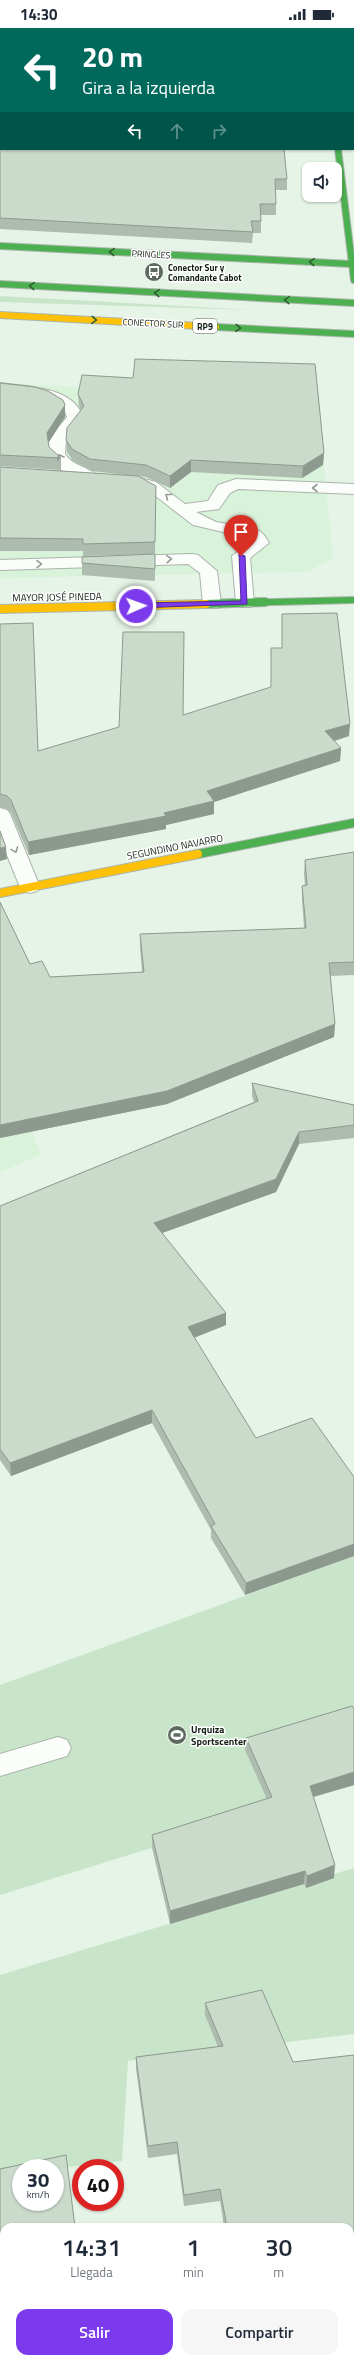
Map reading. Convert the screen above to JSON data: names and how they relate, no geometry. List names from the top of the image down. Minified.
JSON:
{"streets":{"main road":["PRINGLES","CONECTOR SUR","RP9","MAYOR JOSÉ PINEDA","SEGUNDINO NAVARRO"]},"places":{"bus stop":["Conector Sur y Comandante Cabot"],"sports":["Urquiza Sportscenter"]},"page":{"status":"14:30","turn":["20 m","Gira a la izquierda"],"speed":"30 km/h","limit":"40","eta":["14:31","Llegada","1","min","30","m"],"buttons":["Salir","Compartir"]}}
